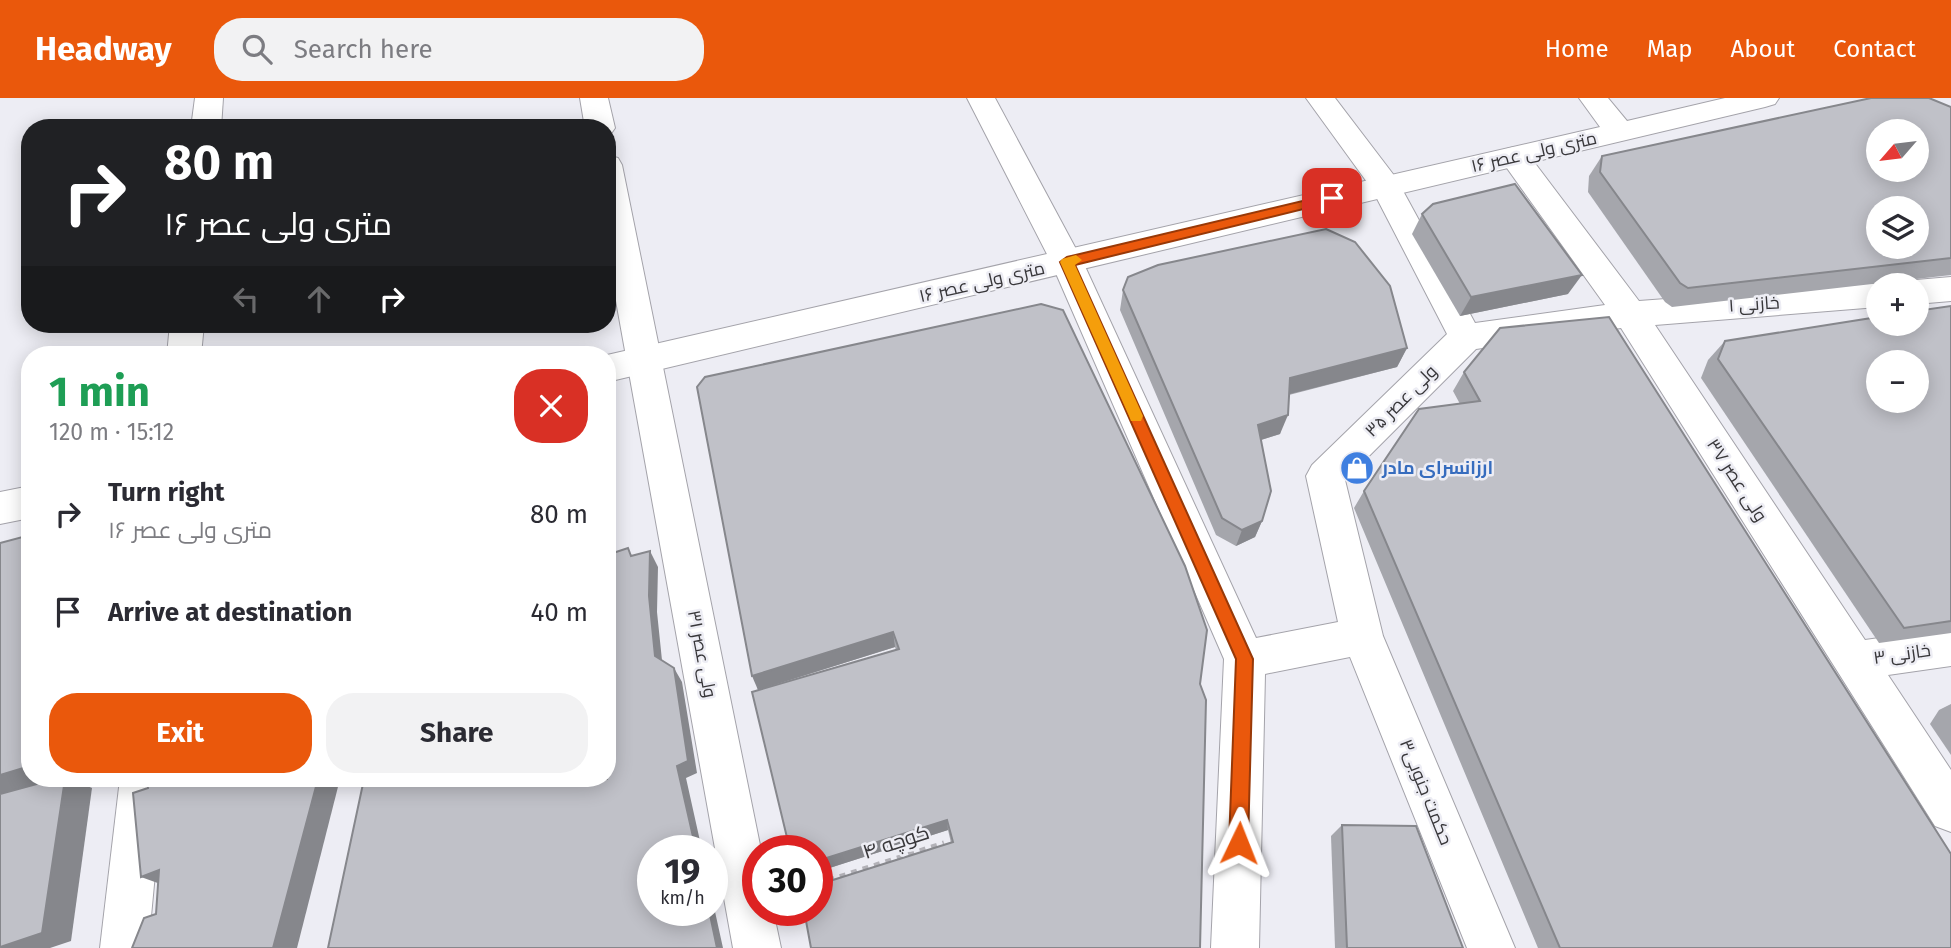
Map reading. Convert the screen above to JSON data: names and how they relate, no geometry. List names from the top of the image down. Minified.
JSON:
{"streets":{"street":["۱۶ متری ولی عصر","خازنی ۱","ولی عصر ۳۵","ولی عصر ۳۷","ولی عصر ۳۱","خازنی ۳","حکمت جنوبی۳"],"path":["کوچه ۴"]},"crossings":[["۱۶ متری ولی عصر","ولی عصر ۳۷"],["۱۶ متری ولی عصر","ولی عصر ۳۱"],["خازنی ۱","ولی عصر ۳۵"],["خازنی ۱","ولی عصر ۳۷"],["ولی عصر ۳۵","حکمت جنوبی۳"],["ولی عصر ۳۷","خازنی ۳"]],"places":{"shop":["ارزانسرای مادر"]},"north":"bottom left","page":{"header":"Headway","search":"Search here","nav":["Home","Map","About","Contact"],"map_buttons":["+","−"],"turn":["80 m","۱۶ متری ولی عصر"],"heading":["1 min","120 m · 15:12"],"list":[{"name":"Turn right","note":"۱۶ متری ولی عصر","value":"80 m"},{"name":"Arrive at destination","value":"40 m"}],"buttons":["Exit","Share"],"speed":"19 km/h","limit":"30"}}
